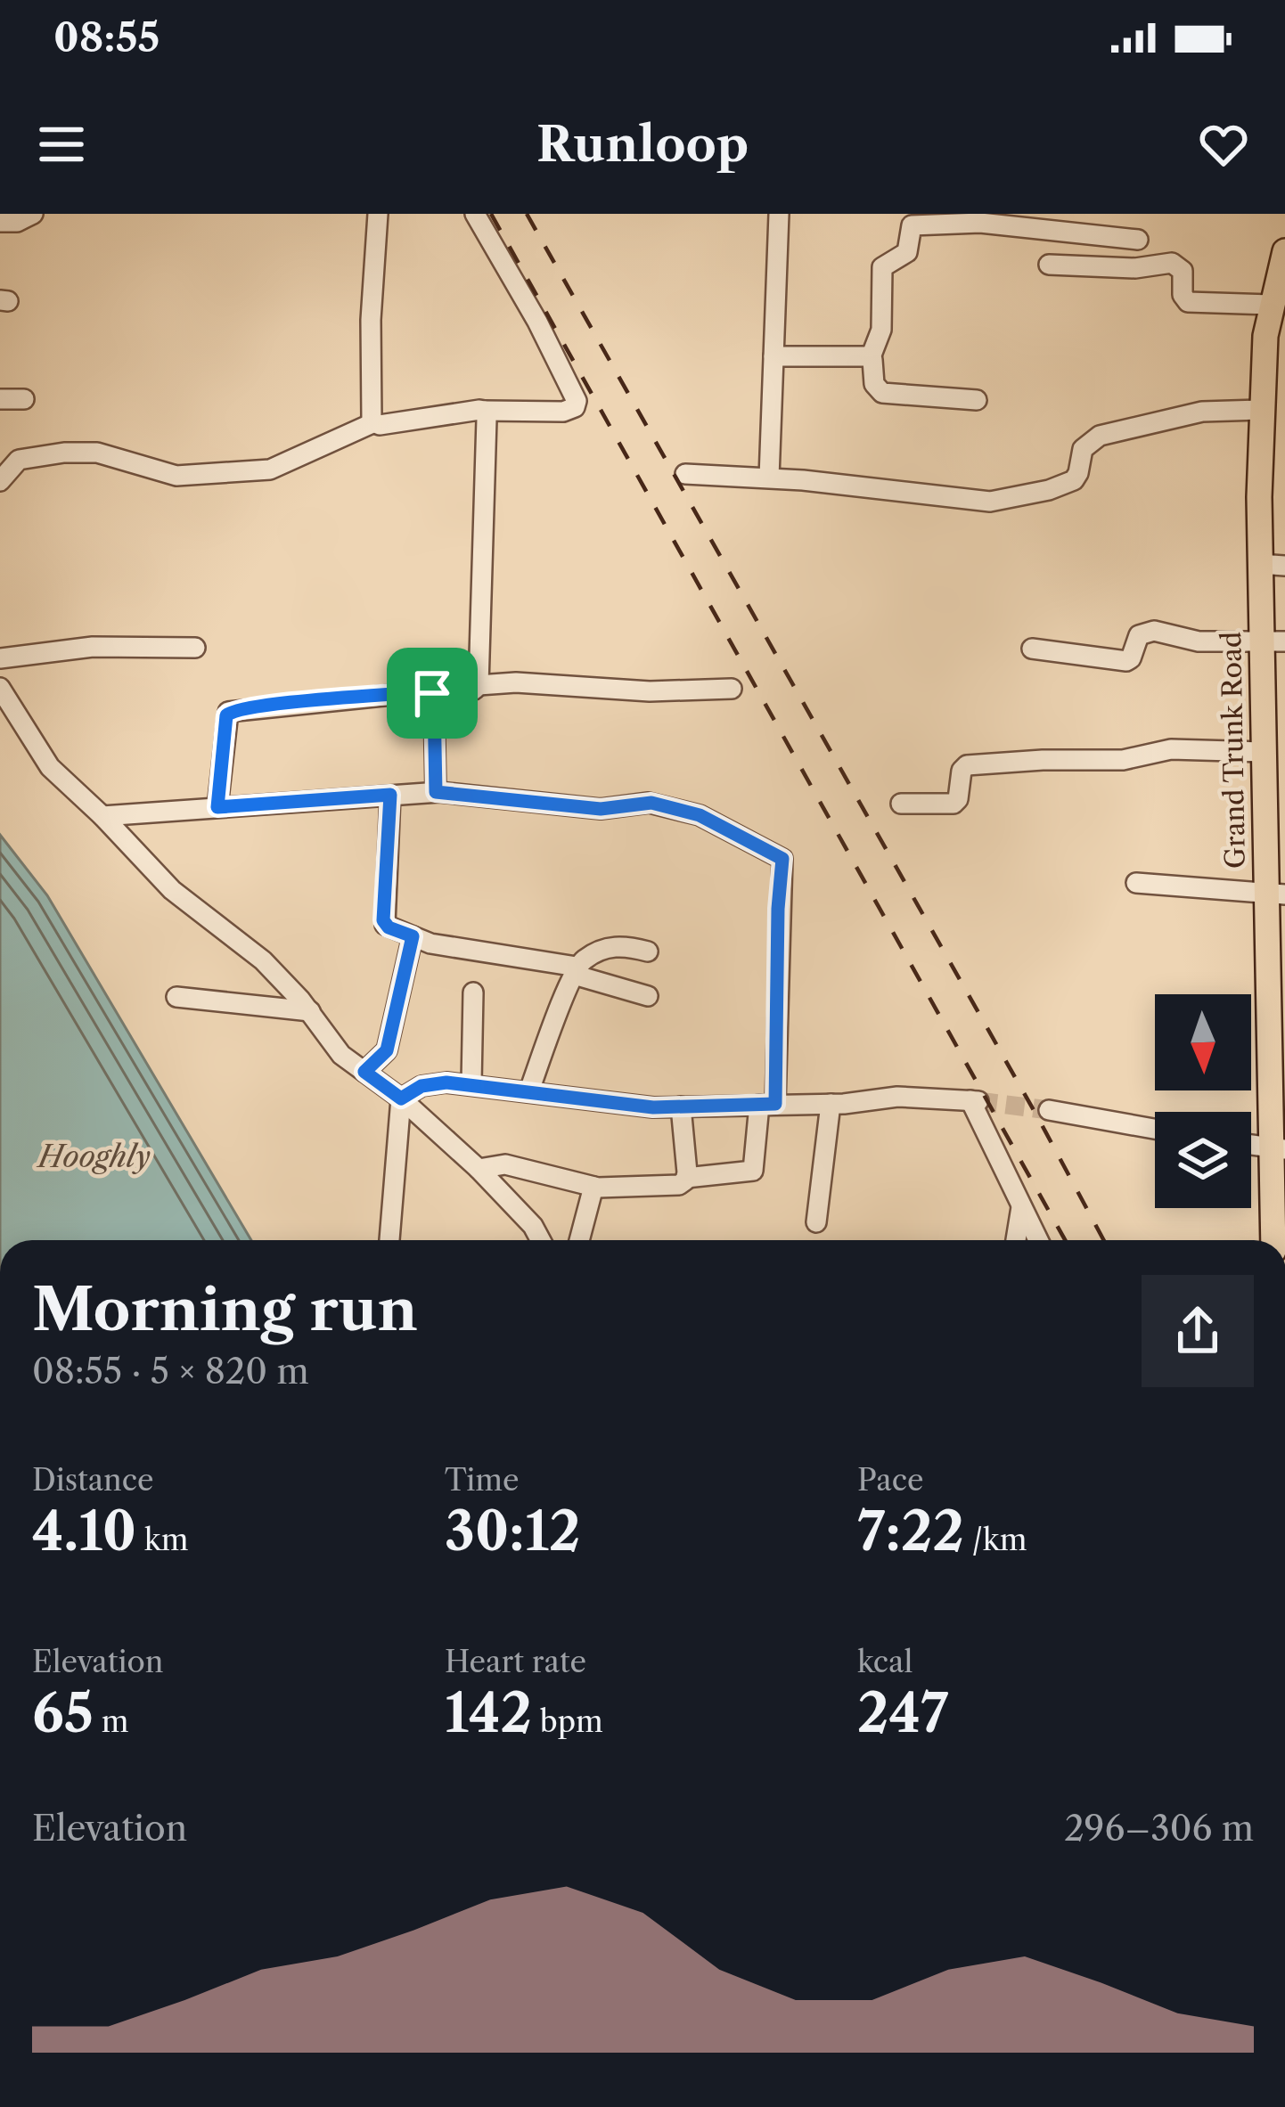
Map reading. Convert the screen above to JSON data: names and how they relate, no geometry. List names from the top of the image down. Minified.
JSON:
{"streets":{"main road":["Grand Trunk Road"]},"water":["Hooghly"],"north":"bottom","page":{"status":"08:55","header":"Runloop","heading":["Morning run","08:55 · 5 × 820 m"],"stats":[["Distance","4.10 km"],["Time","30:12"],["Pace","7:22 /km"],["Elevation","65 m"],["Heart rate","142 bpm"],["kcal","247"]],"chart":["Elevation","296–306 m"]}}
